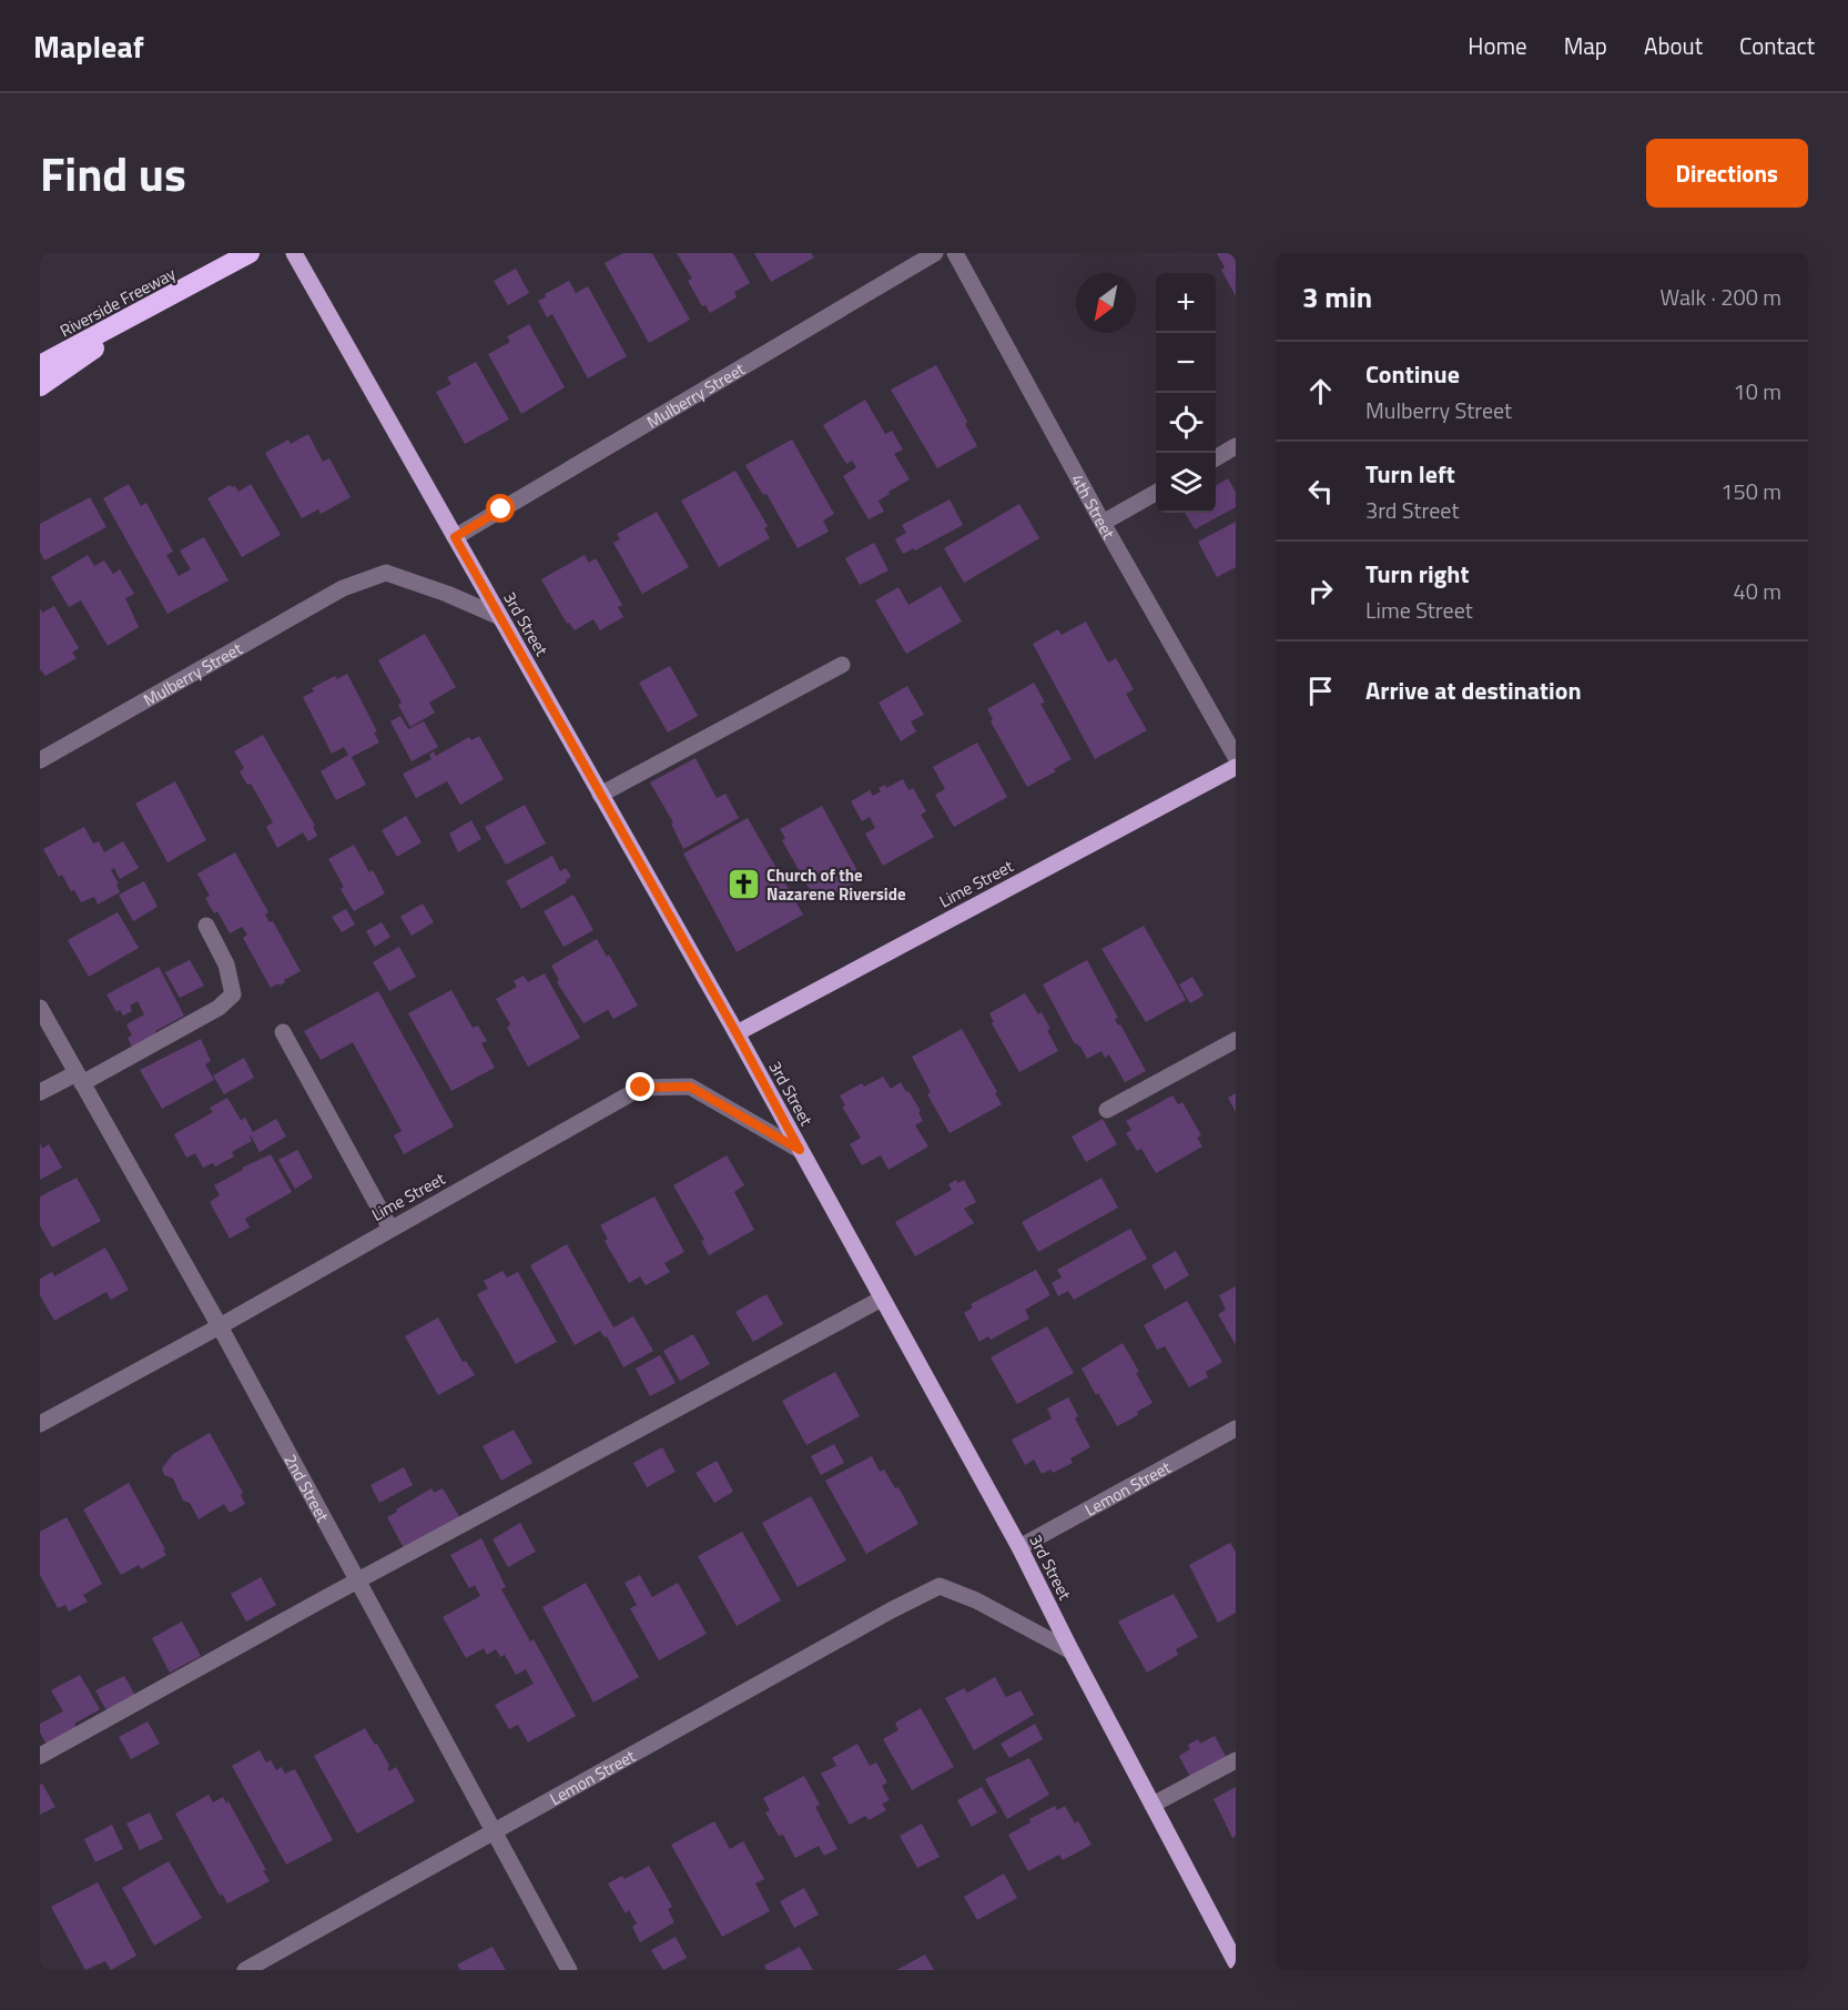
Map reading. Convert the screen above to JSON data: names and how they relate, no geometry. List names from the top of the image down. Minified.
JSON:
{"streets":{"highway":["Riverside Freeway"],"main road":["3rd Street","Lime Street"],"street":["Mulberry Street","4th Street","2nd Street","Lemon Street"]},"crossings":[["Mulberry Street","3rd Street"],["3rd Street","Lime Street"],["3rd Street","Lemon Street"],["Lime Street","2nd Street"],["2nd Street","Lemon Street"]],"places":{"church":["Church of the Nazarene Riverside"]},"north":"bottom left","page":{"header":"Mapleaf","nav":["Home","Map","About","Contact"],"title":"Find us","buttons":"Directions","heading":["3 min","Walk · 200 m"],"map_buttons":["+","−"],"list":[["Continue","Mulberry Street","10 m"],["Turn left","3rd Street","150 m"],["Turn right","Lime Street","40 m"],"Arrive at destination"]}}
